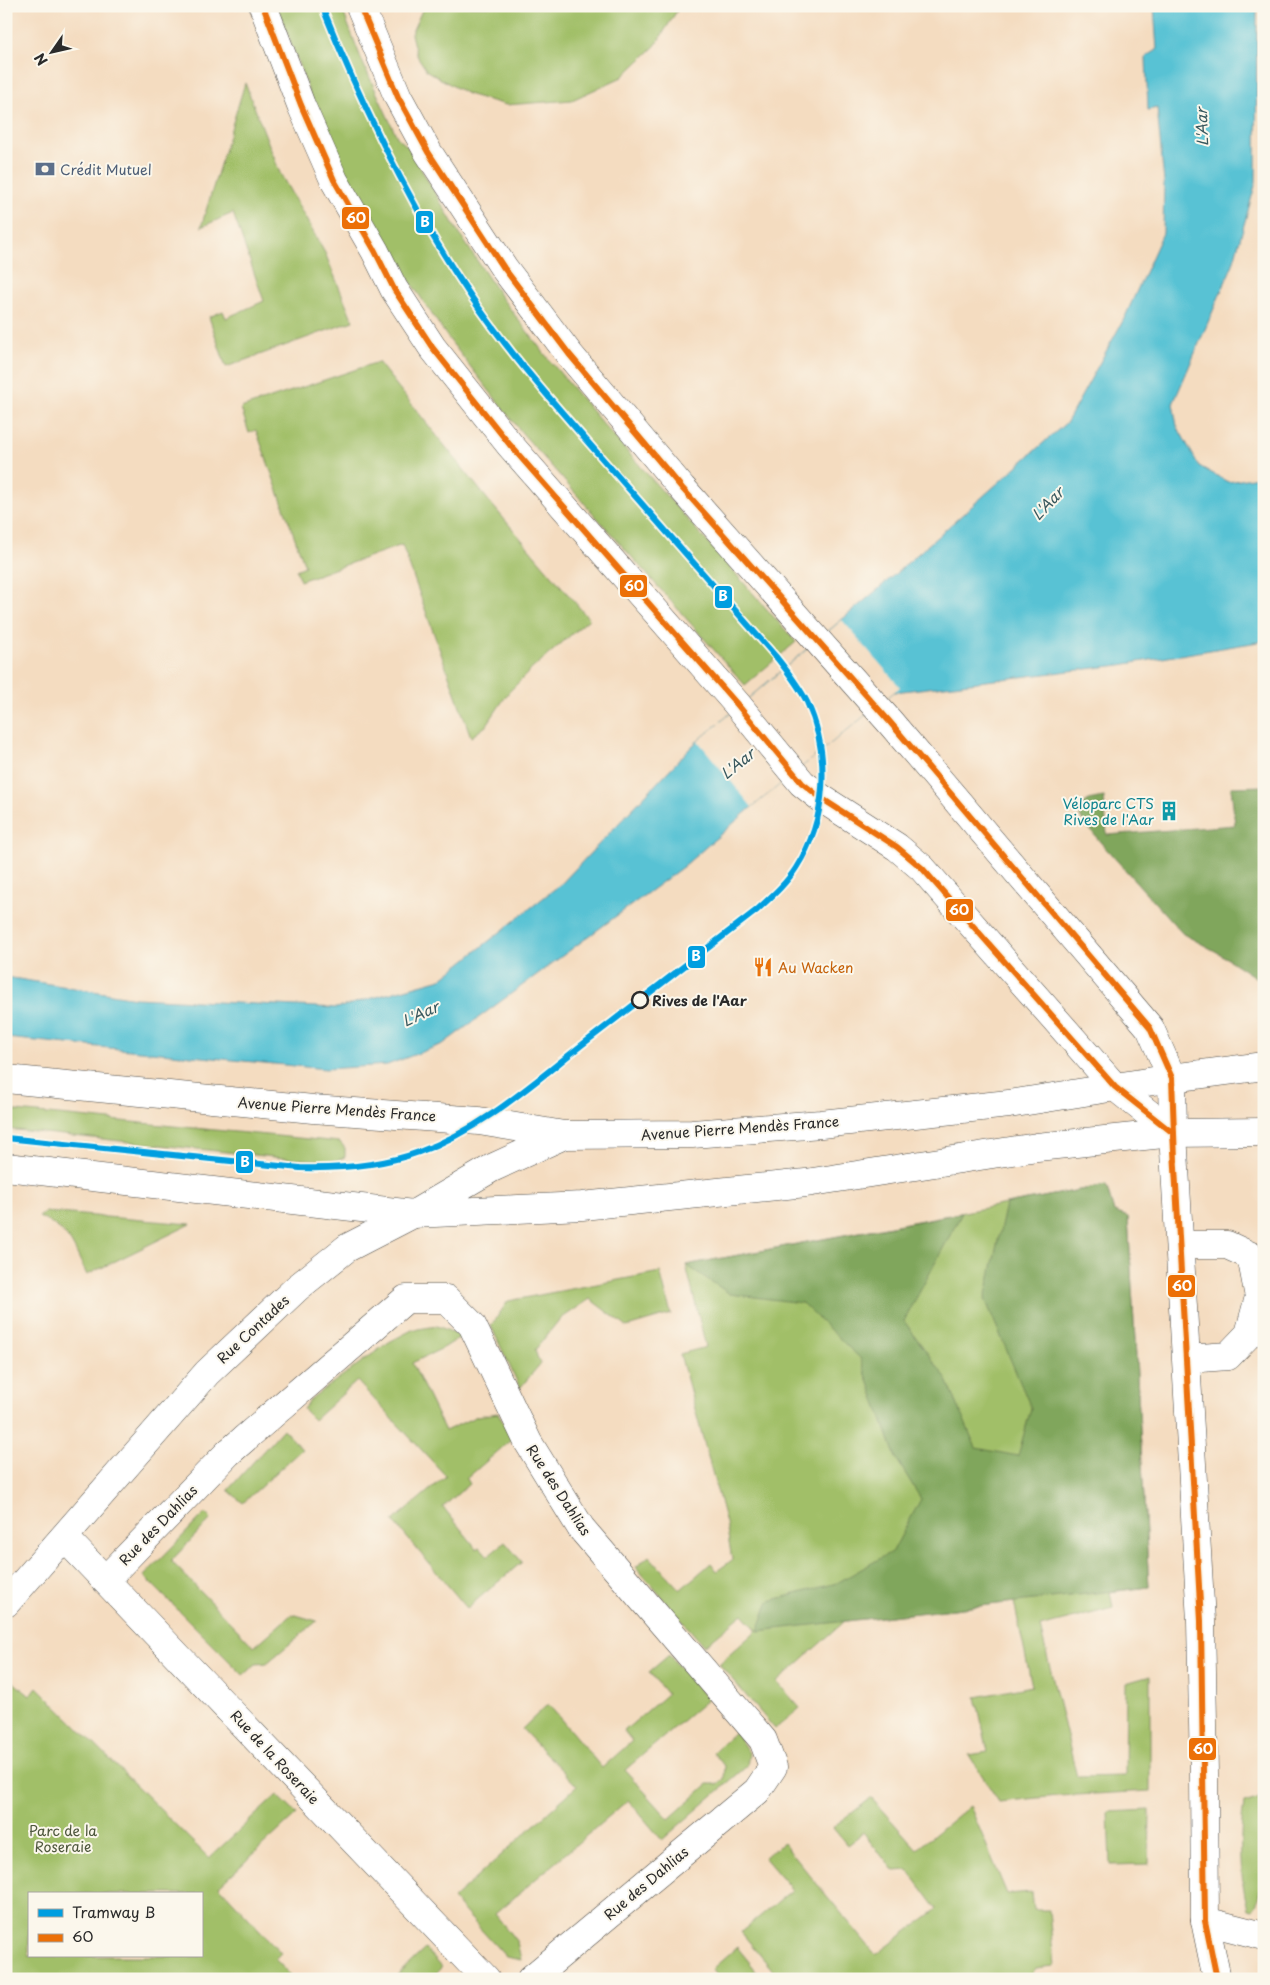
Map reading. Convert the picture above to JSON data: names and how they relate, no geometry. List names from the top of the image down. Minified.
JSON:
{"streets":{"main road":["Avenue Pierre Mendès France","Rue Contades","Rue des Dahlias","Rue de la Roseraie"]},"crossings":[["Avenue Pierre Mendès France","Rue Contades"],["Rue Contades","Rue de la Roseraie"],["Rue des Dahlias","Rue de la Roseraie"]],"water":["L'Aar"],"parks":["Parc de la Roseraie"],"places":{"bank":["Crédit Mutuel"],"building":["Véloparc CTS Rives de l'Aar"],"restaurant":["Au Wacken"],"other":["Rives de l'Aar"]},"lines":["tram line B","transit line 60"],"legend":["Tramway B","60"],"north":"bottom left"}
